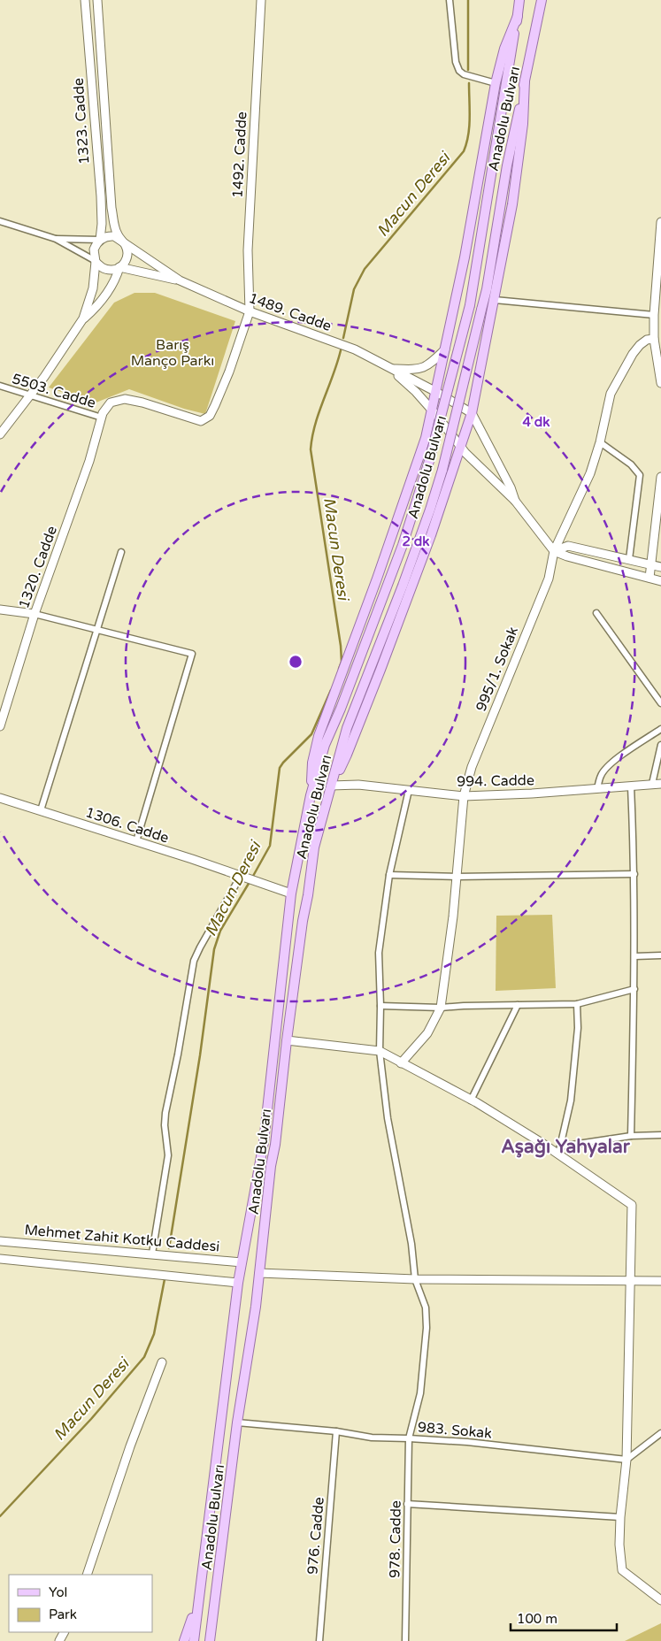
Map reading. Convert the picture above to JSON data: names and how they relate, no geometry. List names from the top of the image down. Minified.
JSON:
{"streets":{"main road":["Anadolu Bulvarı"],"street":["1323. Cadde","1492. Cadde","1489. Cadde","5503. Cadde","1320. Cadde","995/1. Sokak","994. Cadde","1306. Cadde","Mehmet Zahit Kotku Caddesi","983. Sokak","976. Cadde","978. Cadde"]},"crossings":[["Anadolu Bulvarı","994. Cadde"],["Anadolu Bulvarı","1306. Cadde"],["Anadolu Bulvarı","Mehmet Zahit Kotku Caddesi"],["Anadolu Bulvarı","983. Sokak"],["1323. Cadde","1489. Cadde"],["1492. Cadde","1489. Cadde"],["1489. Cadde","995/1. Sokak"],["5503. Cadde","1320. Cadde"],["995/1. Sokak","994. Cadde"],["994. Cadde","978. Cadde"],["983. Sokak","976. Cadde"],["983. Sokak","978. Cadde"]],"districts":["Aşağı Yahyalar"],"water":["Macun Deresi"],"parks":["Barış Manço Parkı"],"legend":["Yol","Park"],"scale_bar":"100 m","rings":["4 dk","2 dk"]}
